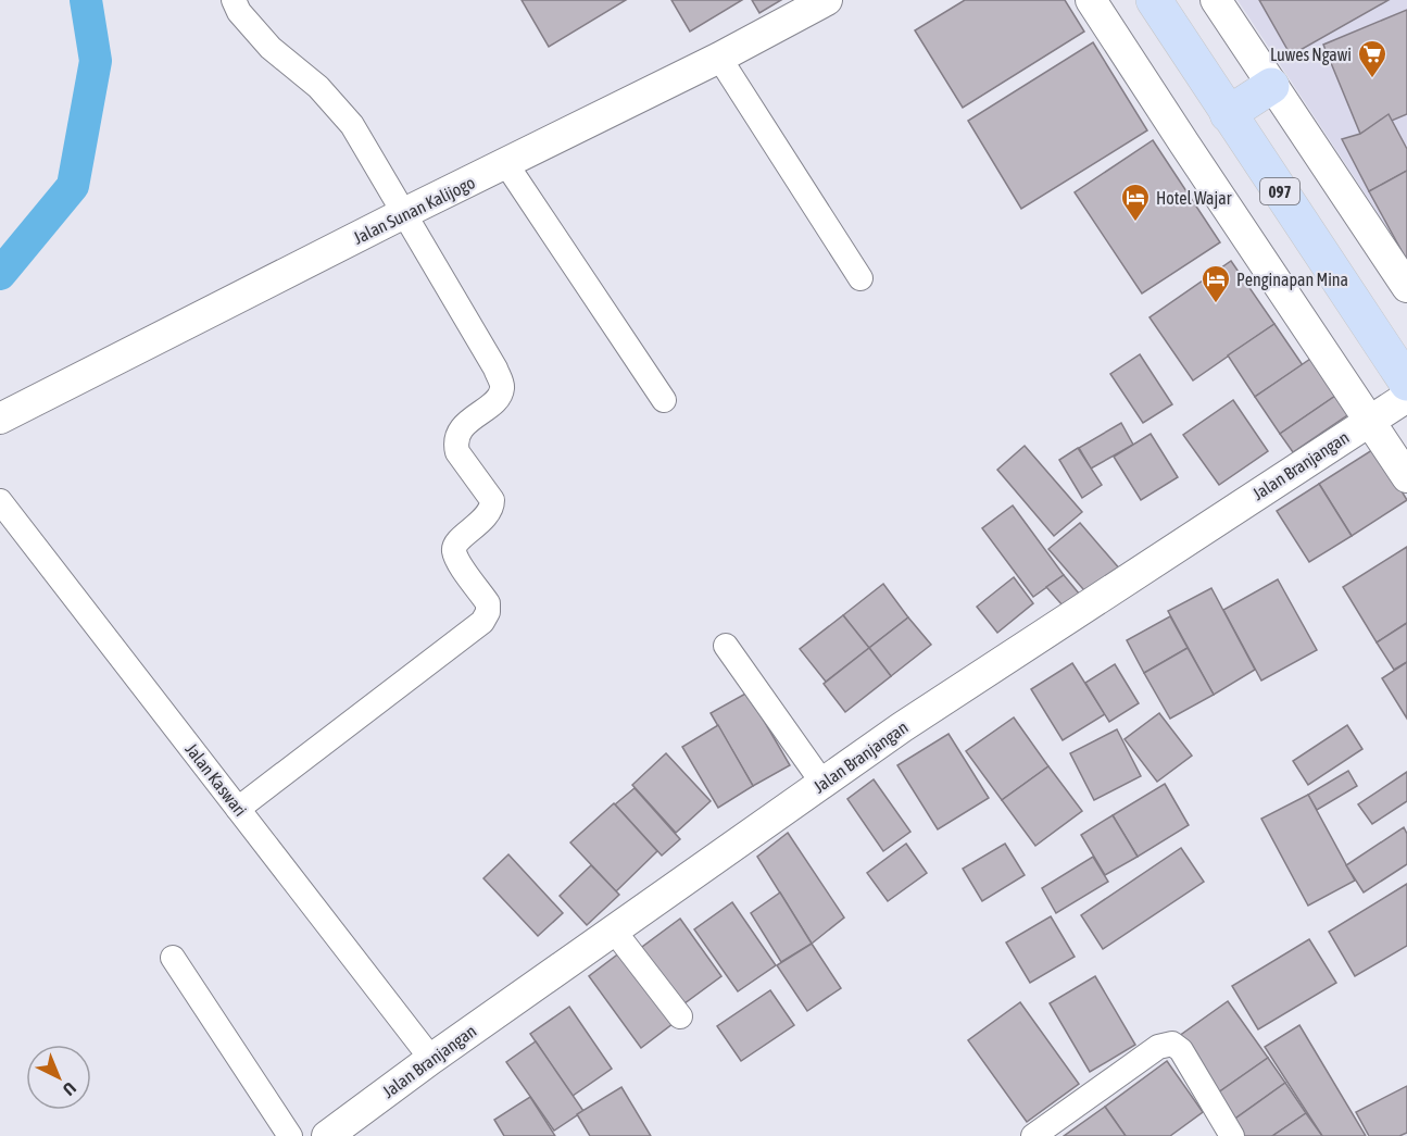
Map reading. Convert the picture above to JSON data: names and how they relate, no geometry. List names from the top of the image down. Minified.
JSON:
{"streets":{"main road":["097"],"street":["Jalan Sunan Kalijogo","Jalan Branjangan","Jalan Kaswari"]},"crossings":[["Jalan Branjangan","Jalan Kaswari"]],"places":{"supermarket":["Luwes Ngawi"],"hotel":["Hotel Wajar","Penginapan Mina"]},"north":"bottom right"}
